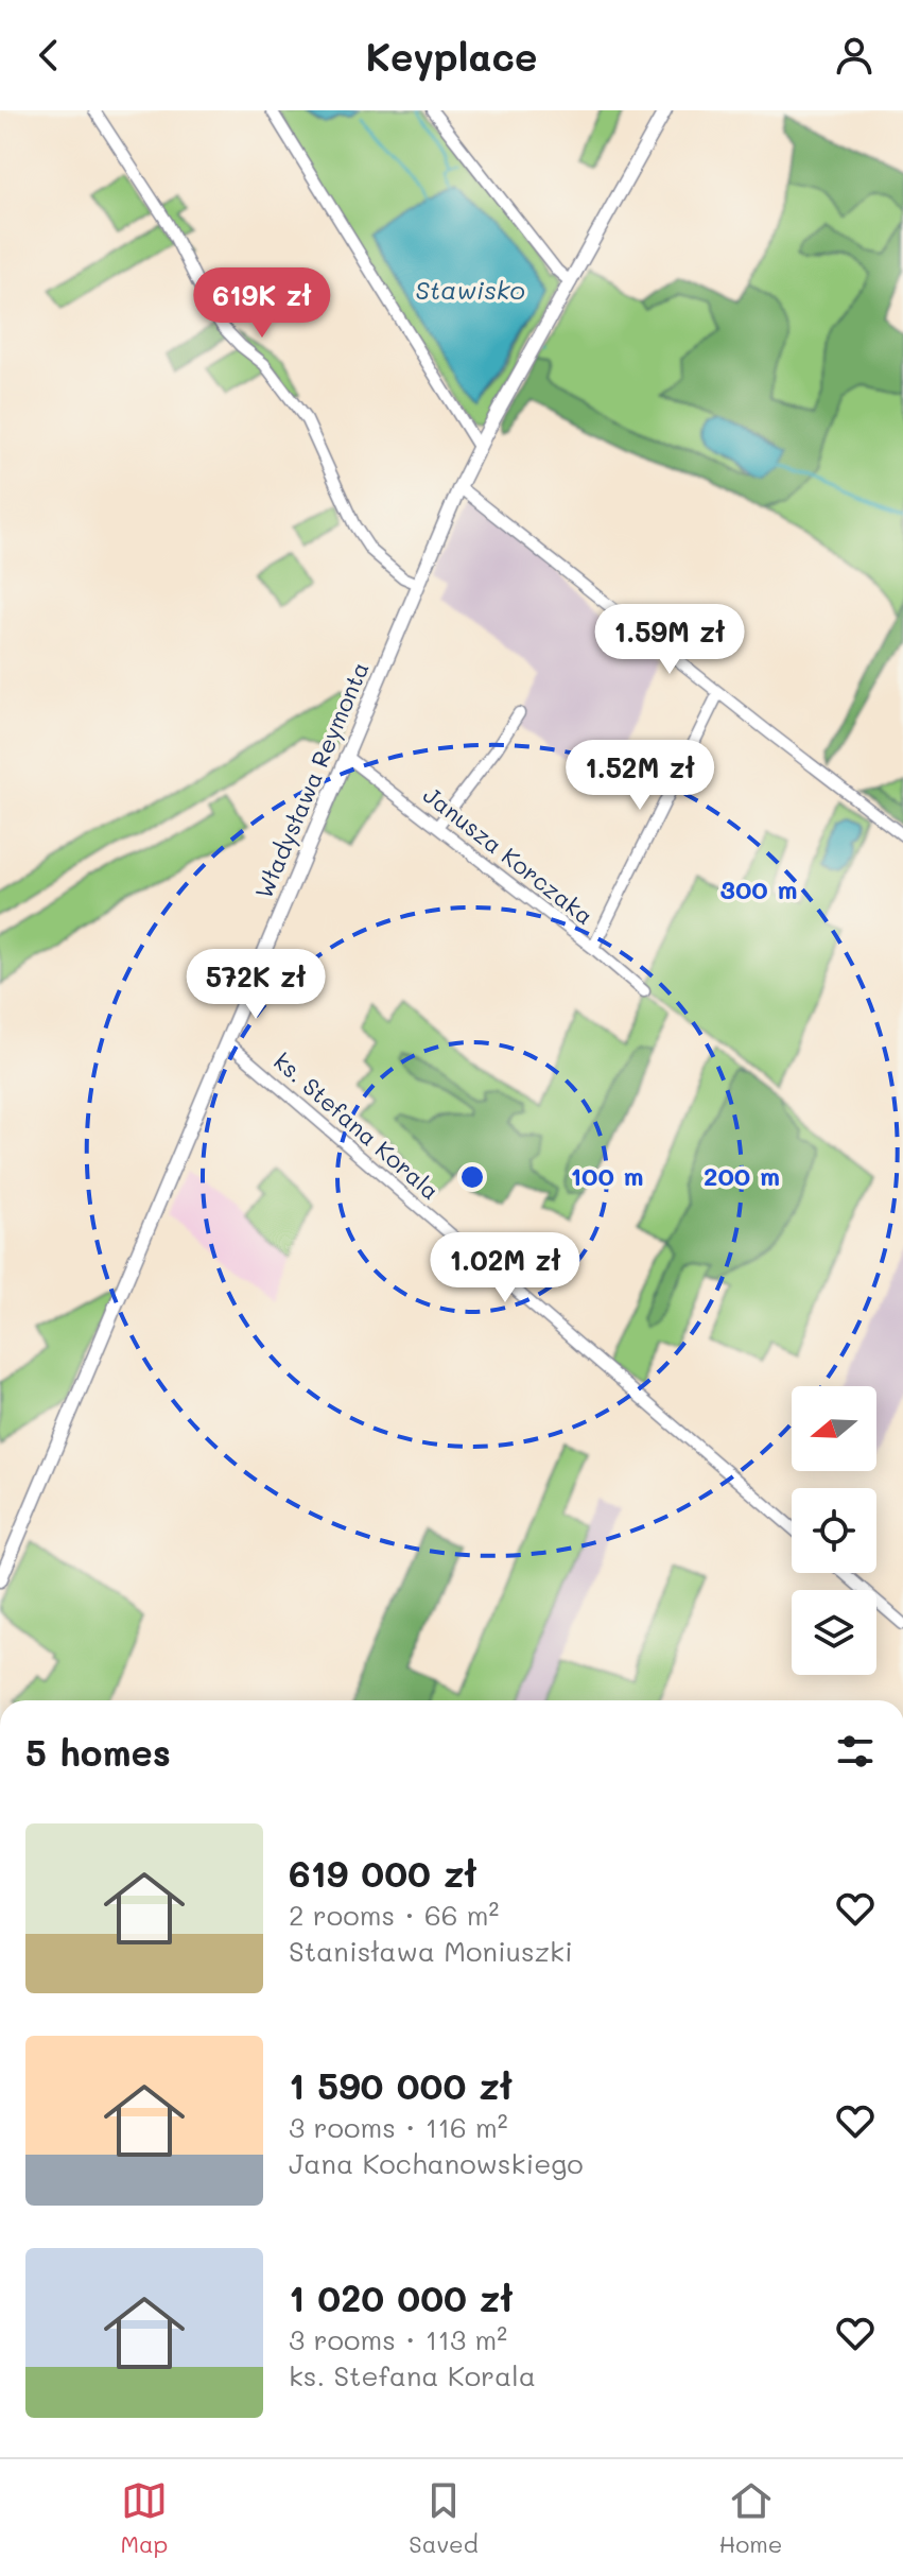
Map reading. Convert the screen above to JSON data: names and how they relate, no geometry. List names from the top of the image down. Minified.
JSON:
{"streets":{"street":["Władysława Reymonta","Janusza Korczaka","ks. Stefana Korala"]},"crossings":[["Władysława Reymonta","Janusza Korczaka"],["Władysława Reymonta","ks. Stefana Korala"]],"water":["Stawisko"],"north":"left","page":{"header":"Keyplace","price":["619K zł","1.59M zł","1.52M zł","572K zł","1.02M zł"],"heading":"5 homes","list":[{"name":"619 000 zł","note":"2 rooms · 66 m² · Stanisława Moniuszki"},{"name":"1 590 000 zł","note":"3 rooms · 116 m² · Jana Kochanowskiego"},{"name":"1 020 000 zł","note":"3 rooms · 113 m² · ks. Stefana Korala"}],"tabs":["Map","Saved","Home"]},"rings":["300 m","100 m","200 m"]}
